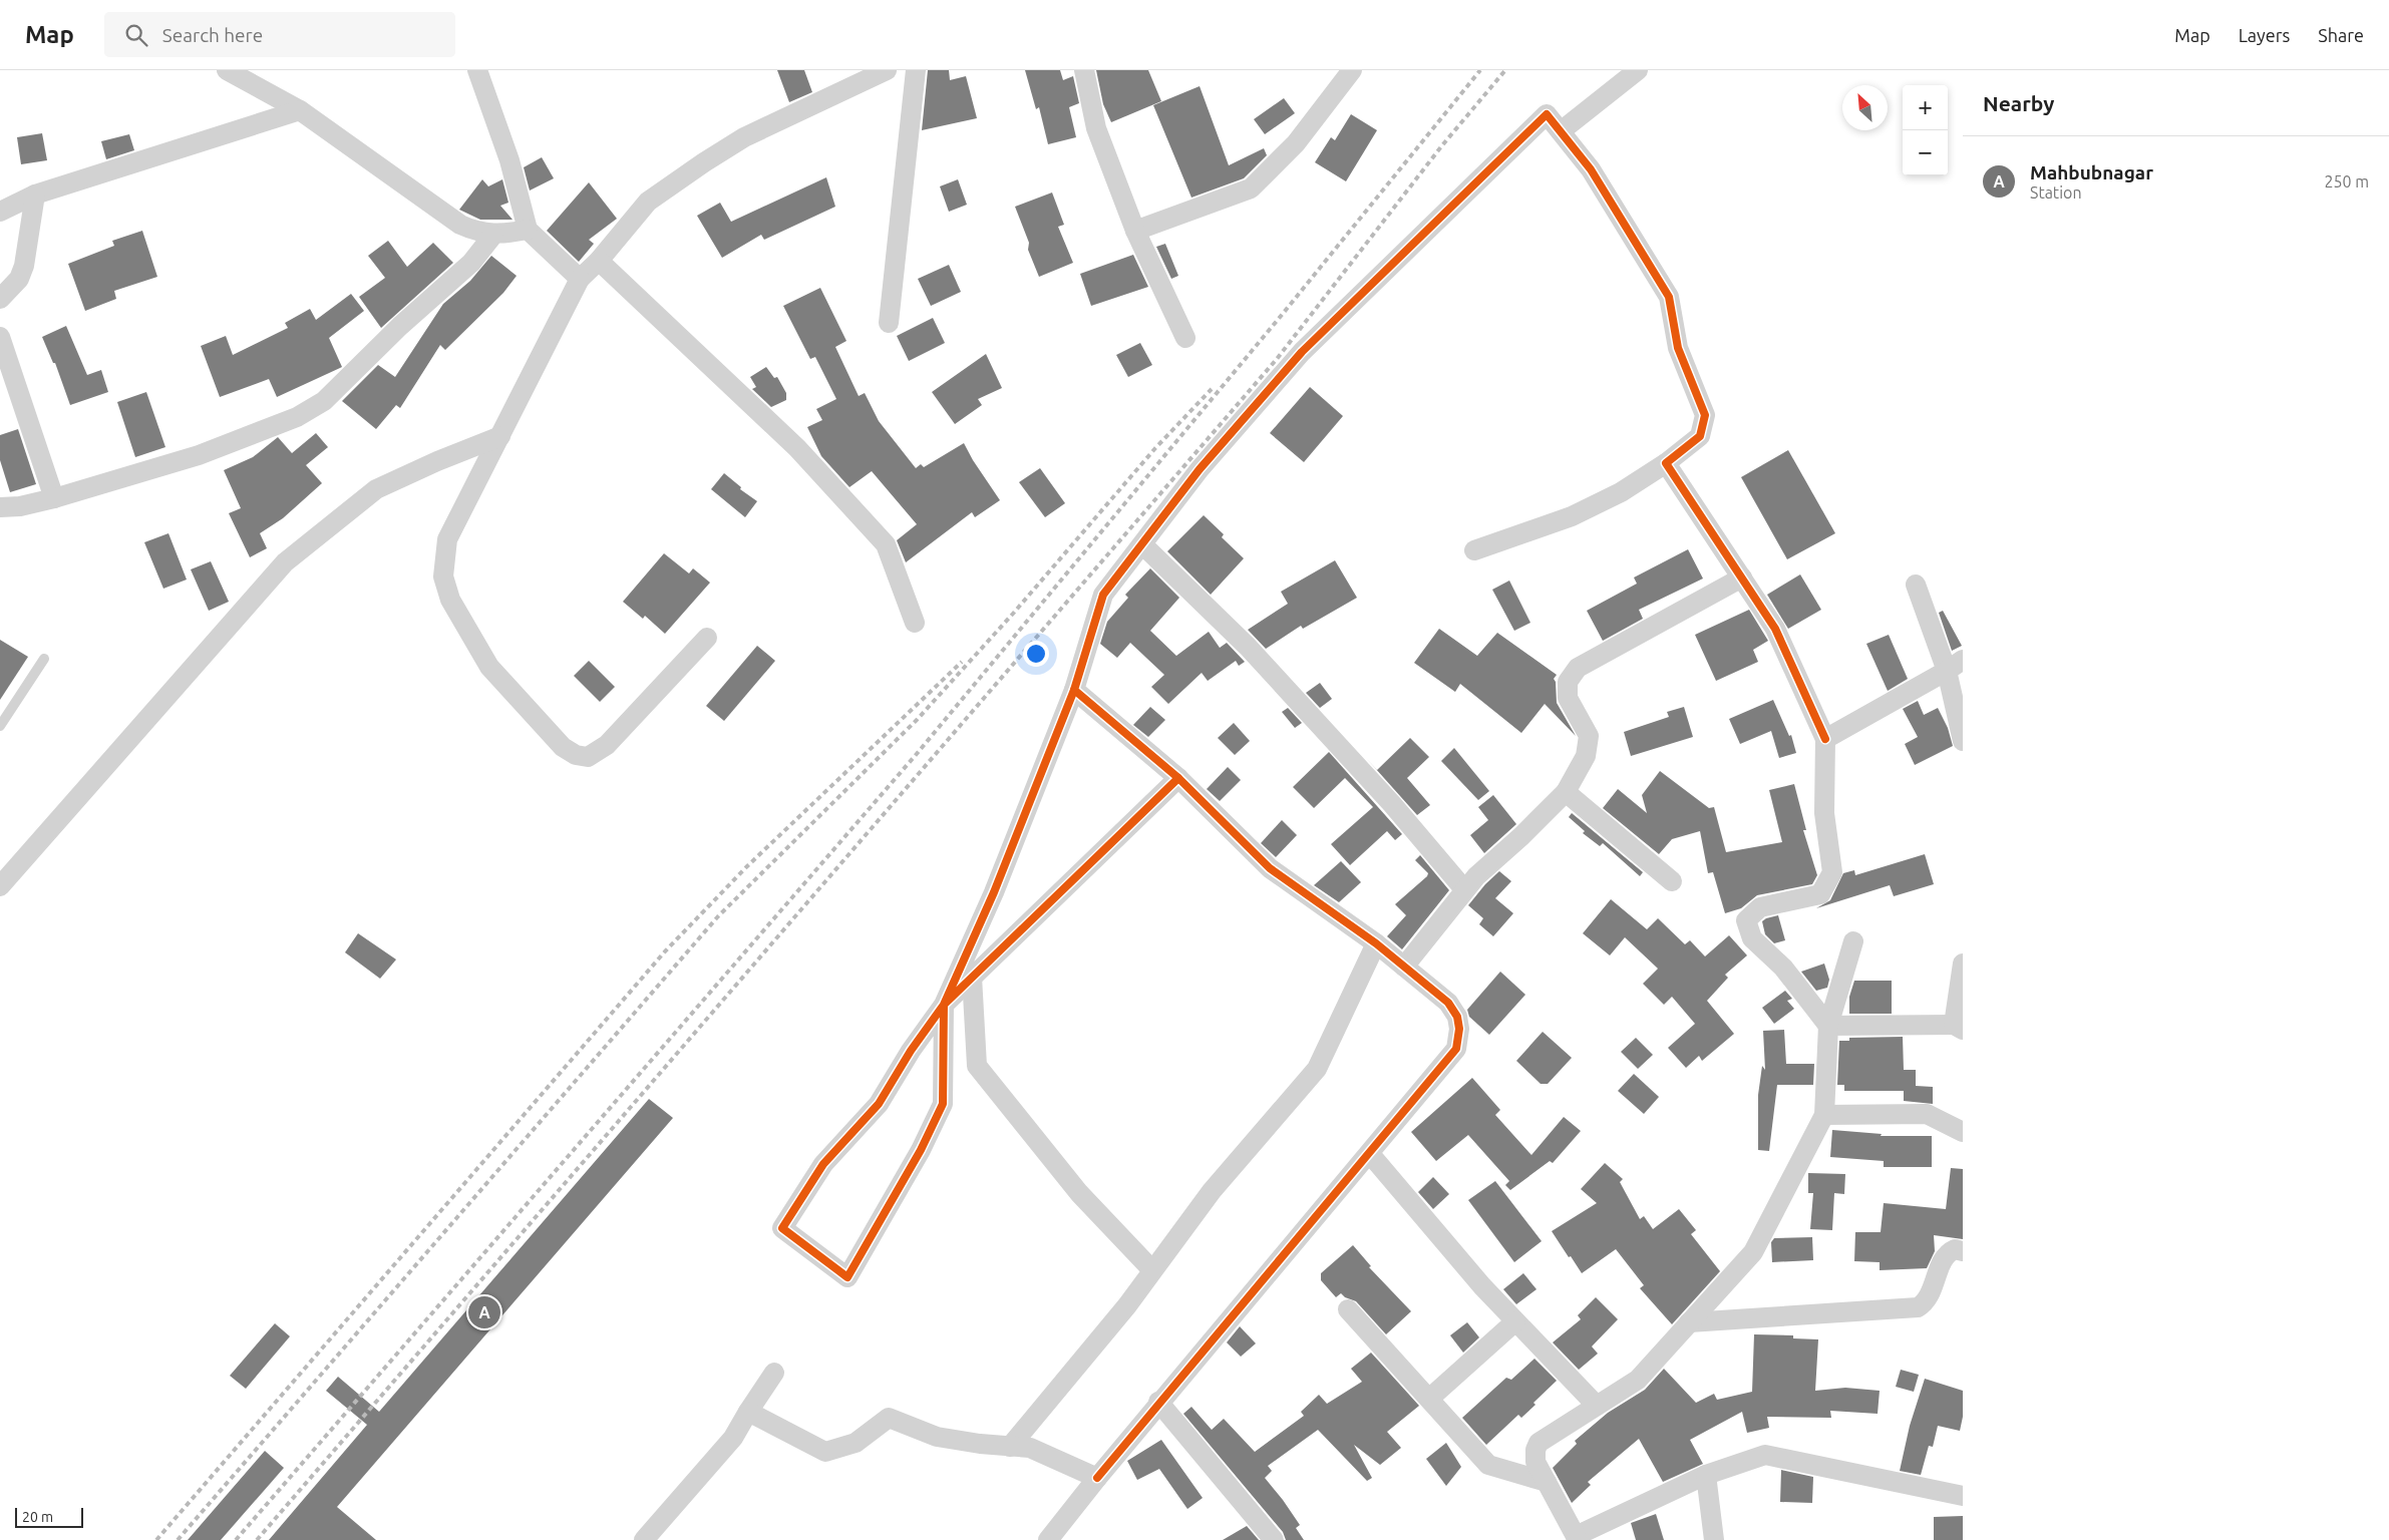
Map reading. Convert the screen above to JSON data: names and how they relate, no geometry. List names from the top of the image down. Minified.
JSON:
{"scale_bar":"20 m","north":"top left","page":{"header":"Map","search":"Search here","nav":["Map","Layers","Share"],"heading":"Nearby","map_buttons":["+","−"],"list":[{"mark":"A","name":"Mahbubnagar","note":"Station","value":"250 m"}],"pins":"A","scale":"20 m"}}
